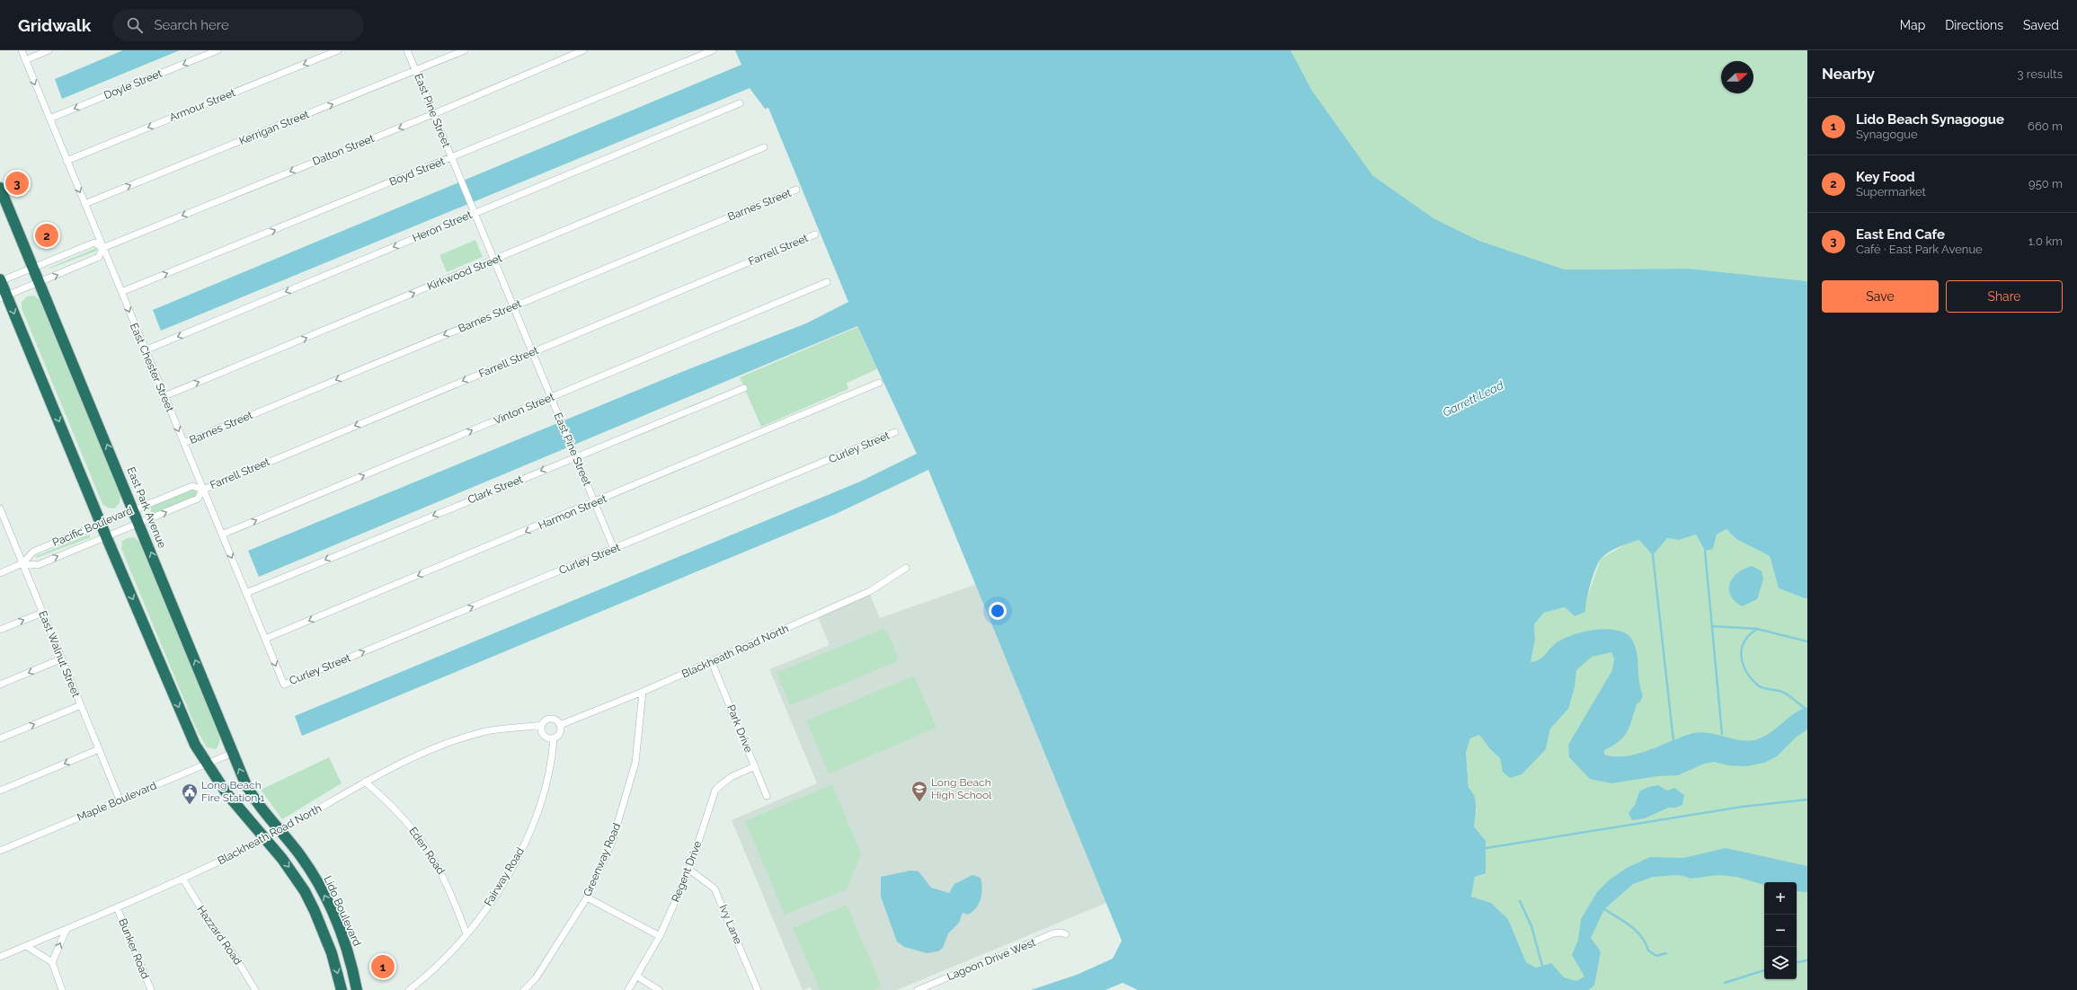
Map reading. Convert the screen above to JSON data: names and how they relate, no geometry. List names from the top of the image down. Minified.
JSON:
{"streets":{"highway":["East Park Avenue","Lido Boulevard"],"street":["Doyle Street","Armour Street","East Pine Street","Kerrigan Street","Dalton Street","Boyd Street","Barnes Street","Heron Street","Farrell Street","Kirkwood Street","East Chester Street","Vinton Street","Curley Street","Clark Street","Harmon Street","Pacific Boulevard","Blackheath Road North","East Walnut Street","Park Drive","Maple Boulevard","Eden Road","Greenway Road","Regent Drive","Fairway Road","Ivy Lane","Hazzard Road","Bunker Road","Lagoon Drive West"]},"crossings":[["Doyle Street","East Chester Street"],["Armour Street","East Chester Street"],["East Pine Street","Kerrigan Street"],["East Pine Street","Dalton Street"],["East Pine Street","Boyd Street"],["East Pine Street","Barnes Street"],["East Pine Street","Heron Street"],["East Pine Street","Farrell Street"],["East Pine Street","Kirkwood Street"],["East Pine Street","Vinton Street"],["East Pine Street","Curley Street"],["East Pine Street","Clark Street"],["East Pine Street","Harmon Street"],["Kerrigan Street","East Chester Street"],["Dalton Street","East Chester Street"],["Boyd Street","East Chester Street"],["Barnes Street","East Chester Street"],["Heron Street","East Chester Street"],["Farrell Street","East Chester Street"],["Farrell Street","Pacific Boulevard"],["Kirkwood Street","East Chester Street"],["East Chester Street","Vinton Street"],["East Chester Street","Curley Street"],["East Chester Street","Clark Street"],["East Chester Street","Harmon Street"],["East Chester Street","Pacific Boulevard"],["East Park Avenue","Pacific Boulevard"],["East Park Avenue","Blackheath Road North"],["East Park Avenue","Maple Boulevard"],["East Park Avenue","Lido Boulevard"],["Pacific Boulevard","East Walnut Street"],["Blackheath Road North","Park Drive"],["Blackheath Road North","Eden Road"],["Blackheath Road North","Greenway Road"],["Blackheath Road North","Fairway Road"],["Blackheath Road North","Lido Boulevard"],["Blackheath Road North","Hazzard Road"],["Blackheath Road North","Bunker Road"],["East Walnut Street","Maple Boulevard"],["Park Drive","Regent Drive"],["Eden Road","Fairway Road"],["Regent Drive","Ivy Lane"]],"one_way":["Doyle Street","Armour Street","Kerrigan Street","Dalton Street","Boyd Street","Barnes Street","Heron Street","Farrell Street","Kirkwood Street","East Chester Street","Vinton Street","Curley Street","Clark Street","Harmon Street"],"water":["Garrett Lead"],"places":{"school or university":["Long Beach High School"],"public building":["Long Beach Fire Station 1"]},"north":"right","page":{"header":"Gridwalk","search":"Search here","nav":["Map","Directions","Saved"],"heading":["Nearby","3 results"],"list":[{"mark":"1","name":"Lido Beach Synagogue","note":"Synagogue","value":"660 m"},{"mark":"2","name":"Key Food","note":"Supermarket","value":"950 m"},{"mark":"3","name":"East End Cafe","note":"Café · East Park Avenue","value":"1.0 km"}],"pins":["3","2","1"],"buttons":["Save","Share"],"map_buttons":["+","−"]}}
